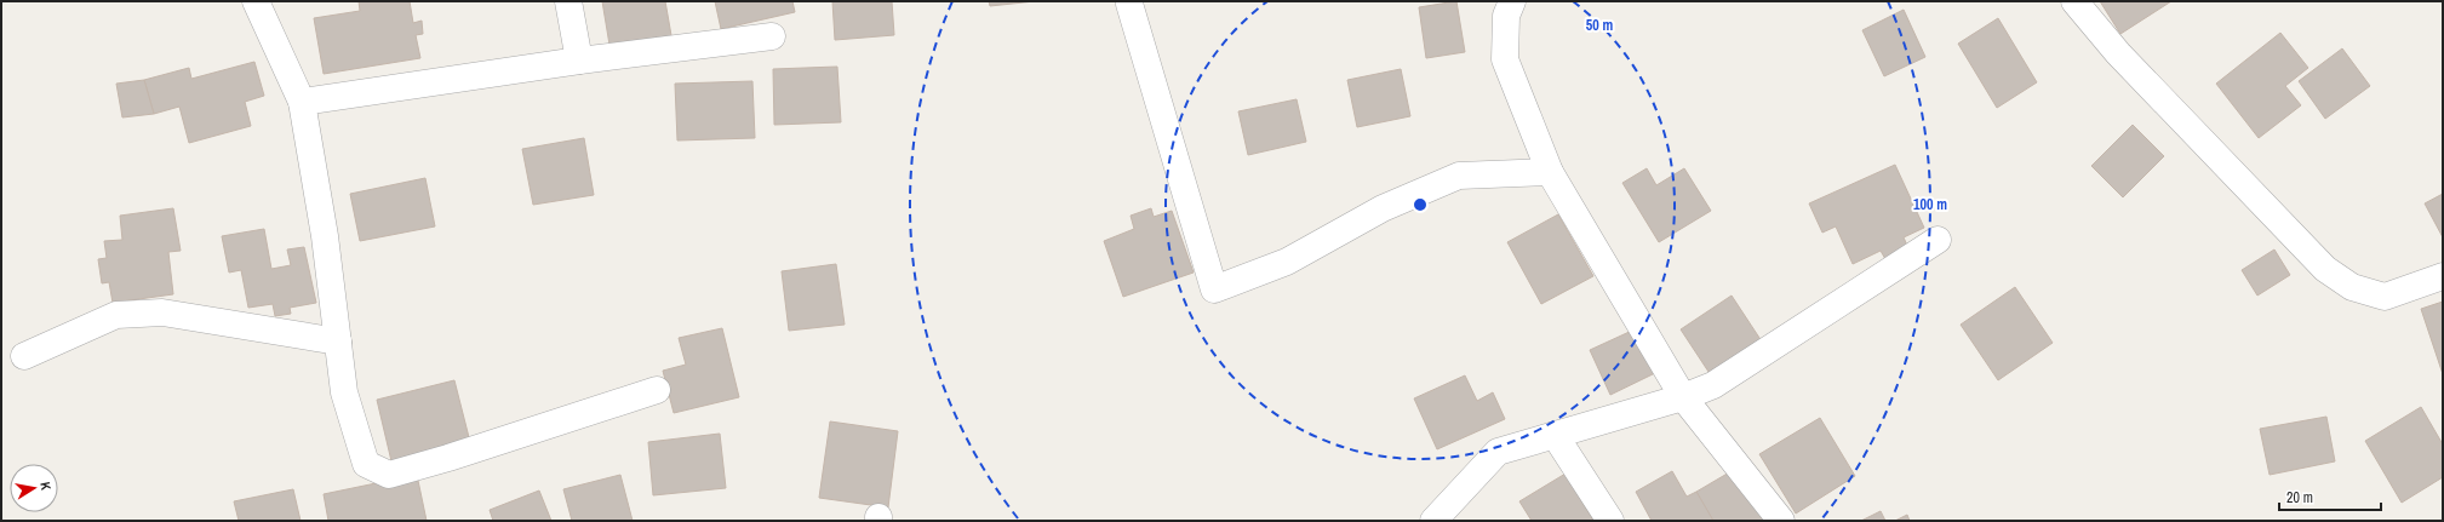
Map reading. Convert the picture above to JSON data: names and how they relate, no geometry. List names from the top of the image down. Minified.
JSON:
{"scale_bar":"20 m","north":"right","rings":["50 m","100 m"]}
